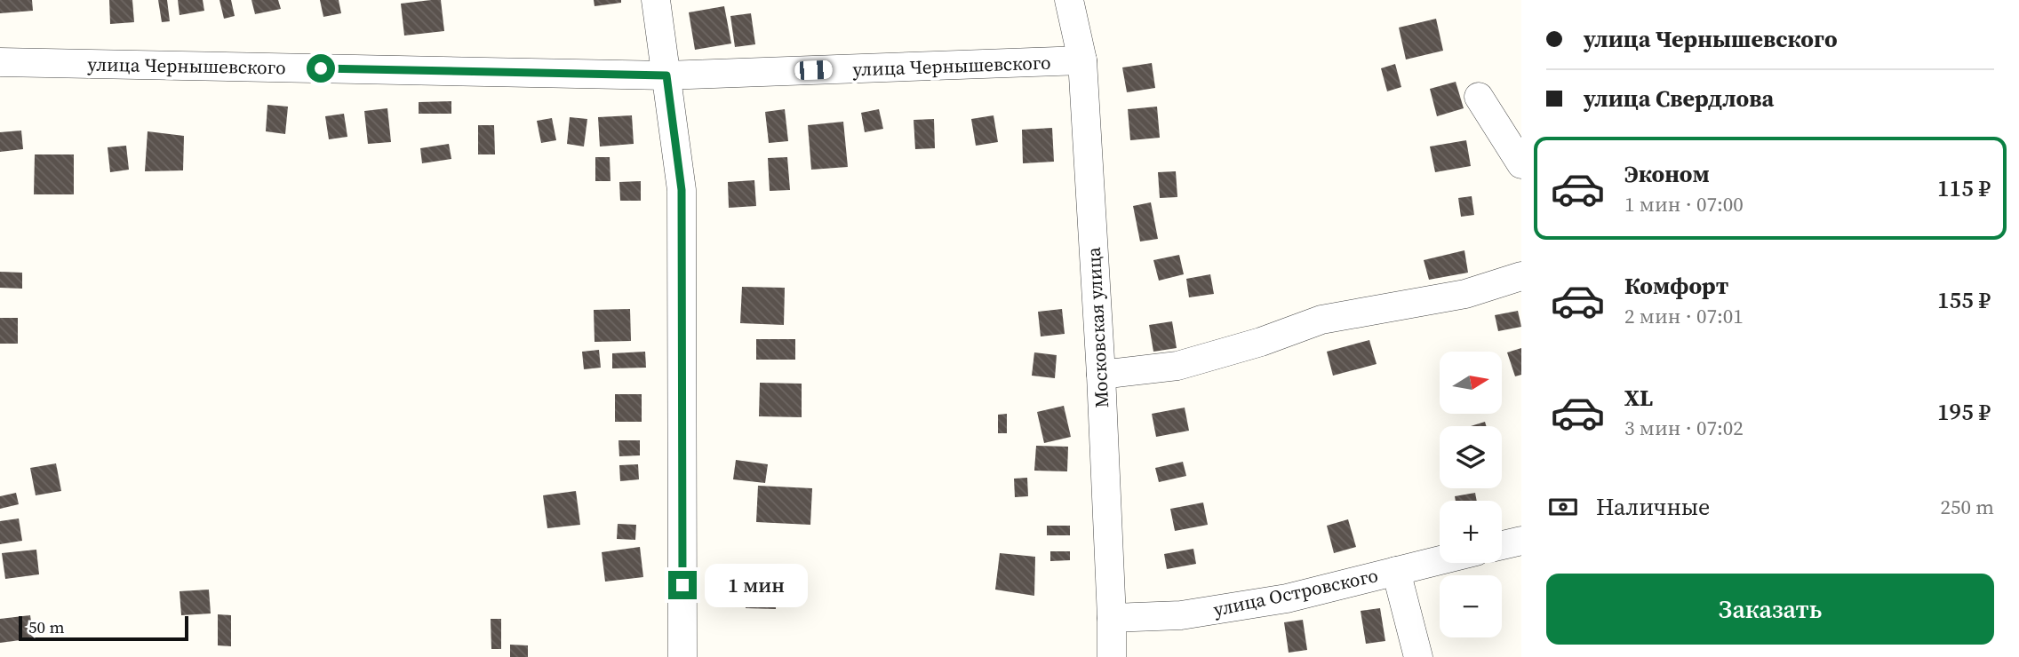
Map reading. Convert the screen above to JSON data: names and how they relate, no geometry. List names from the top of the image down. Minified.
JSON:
{"streets":{"street":["улица Чернышевского","Московская улица","улица Островского"]},"crossings":[["улица Чернышевского","Московская улица"],["Московская улица","улица Островского"]],"scale_bar":"50 m","north":"right","page":{"banner":["улица Чернышевского","улица Свердлова"],"list":[{"name":"Эконом","note":"1 мин · 07:00","value":"115 ₽"},{"name":"Комфорт","note":"2 мин · 07:01","value":"155 ₽"},{"name":"XL","note":"3 мин · 07:02","value":"195 ₽"}],"map_buttons":["+","−"],"pay":["Наличные","250 m"],"buttons":"Заказать","bubble":"1 мин","scale":"50 m"}}
